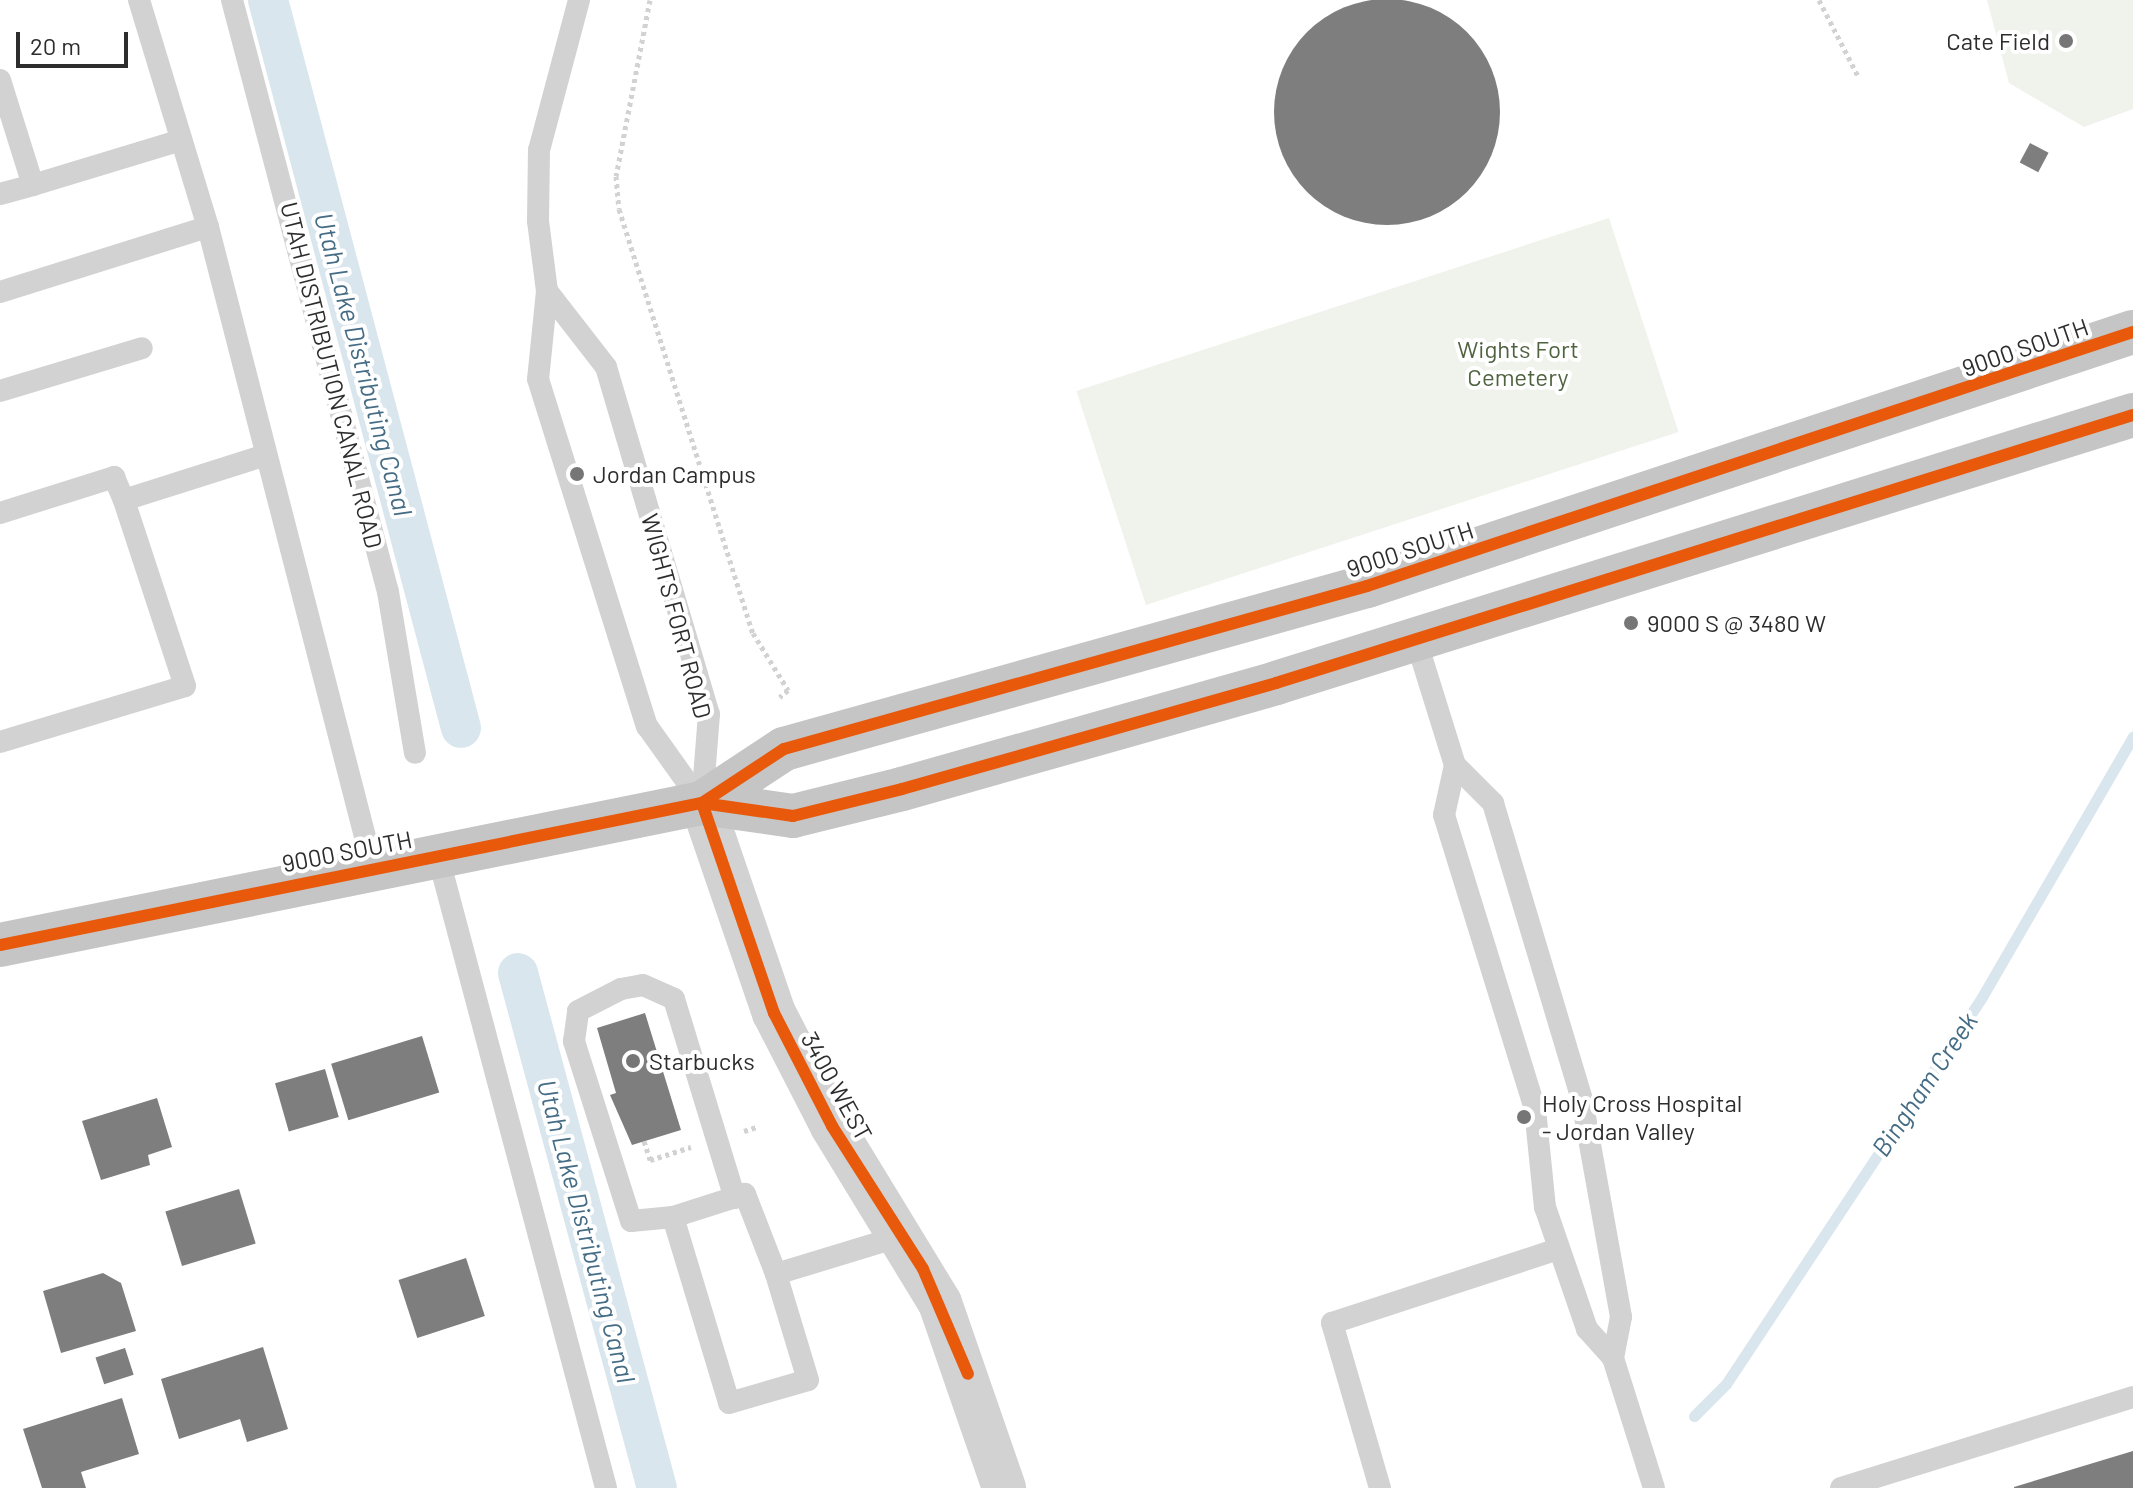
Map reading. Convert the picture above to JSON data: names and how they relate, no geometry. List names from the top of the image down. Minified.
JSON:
{"streets":{"main road":["9000 SOUTH"],"street":["3400 WEST"],"lane":["UTAH DISTRIBUTION CANAL ROAD","WIGHTS FORT ROAD"]},"crossings":[["9000 SOUTH","WIGHTS FORT ROAD"],["9000 SOUTH","3400 WEST"],["WIGHTS FORT ROAD","3400 WEST"]],"water":["Utah Lake Distributing Canal","Bingham Creek"],"parks":["Wights Fort Cemetery"],"places":["Cate Field","Jordan Campus","9000 S @ 3480 W","Starbucks","Holy Cross Hospital - Jordan Valley"],"scale_bar":"20 m"}
